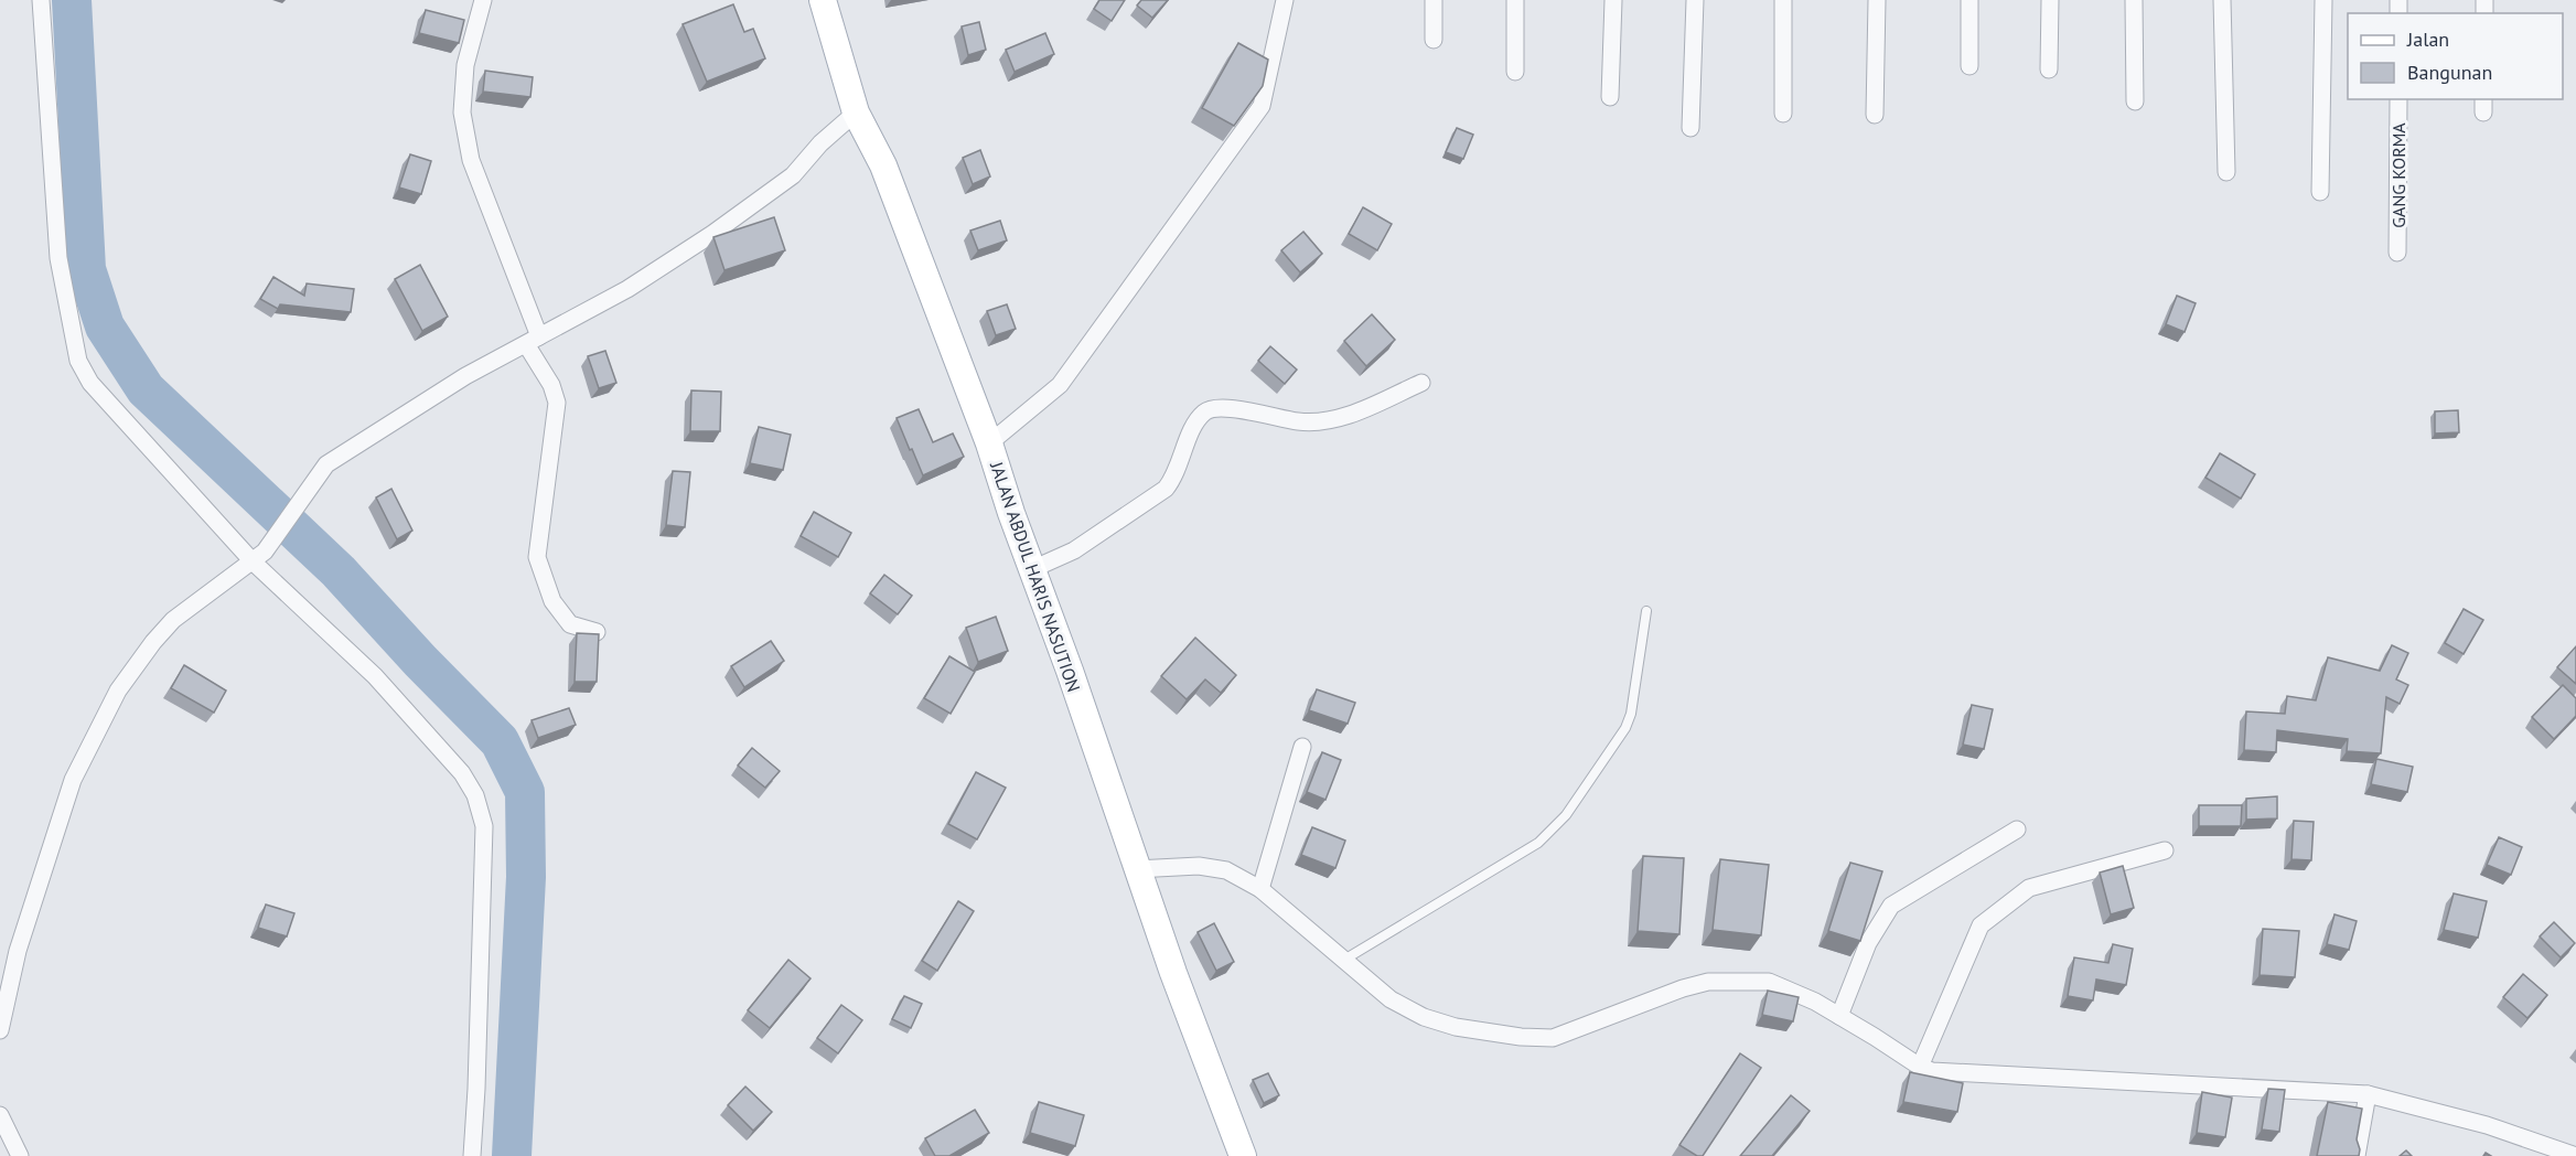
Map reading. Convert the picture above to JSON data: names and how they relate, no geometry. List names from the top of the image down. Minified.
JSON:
{"streets":{"main road":["JALAN ABDUL HARIS NASUTION"],"street":["GANG KORMA"]},"legend":["Jalan","Bangunan"]}
